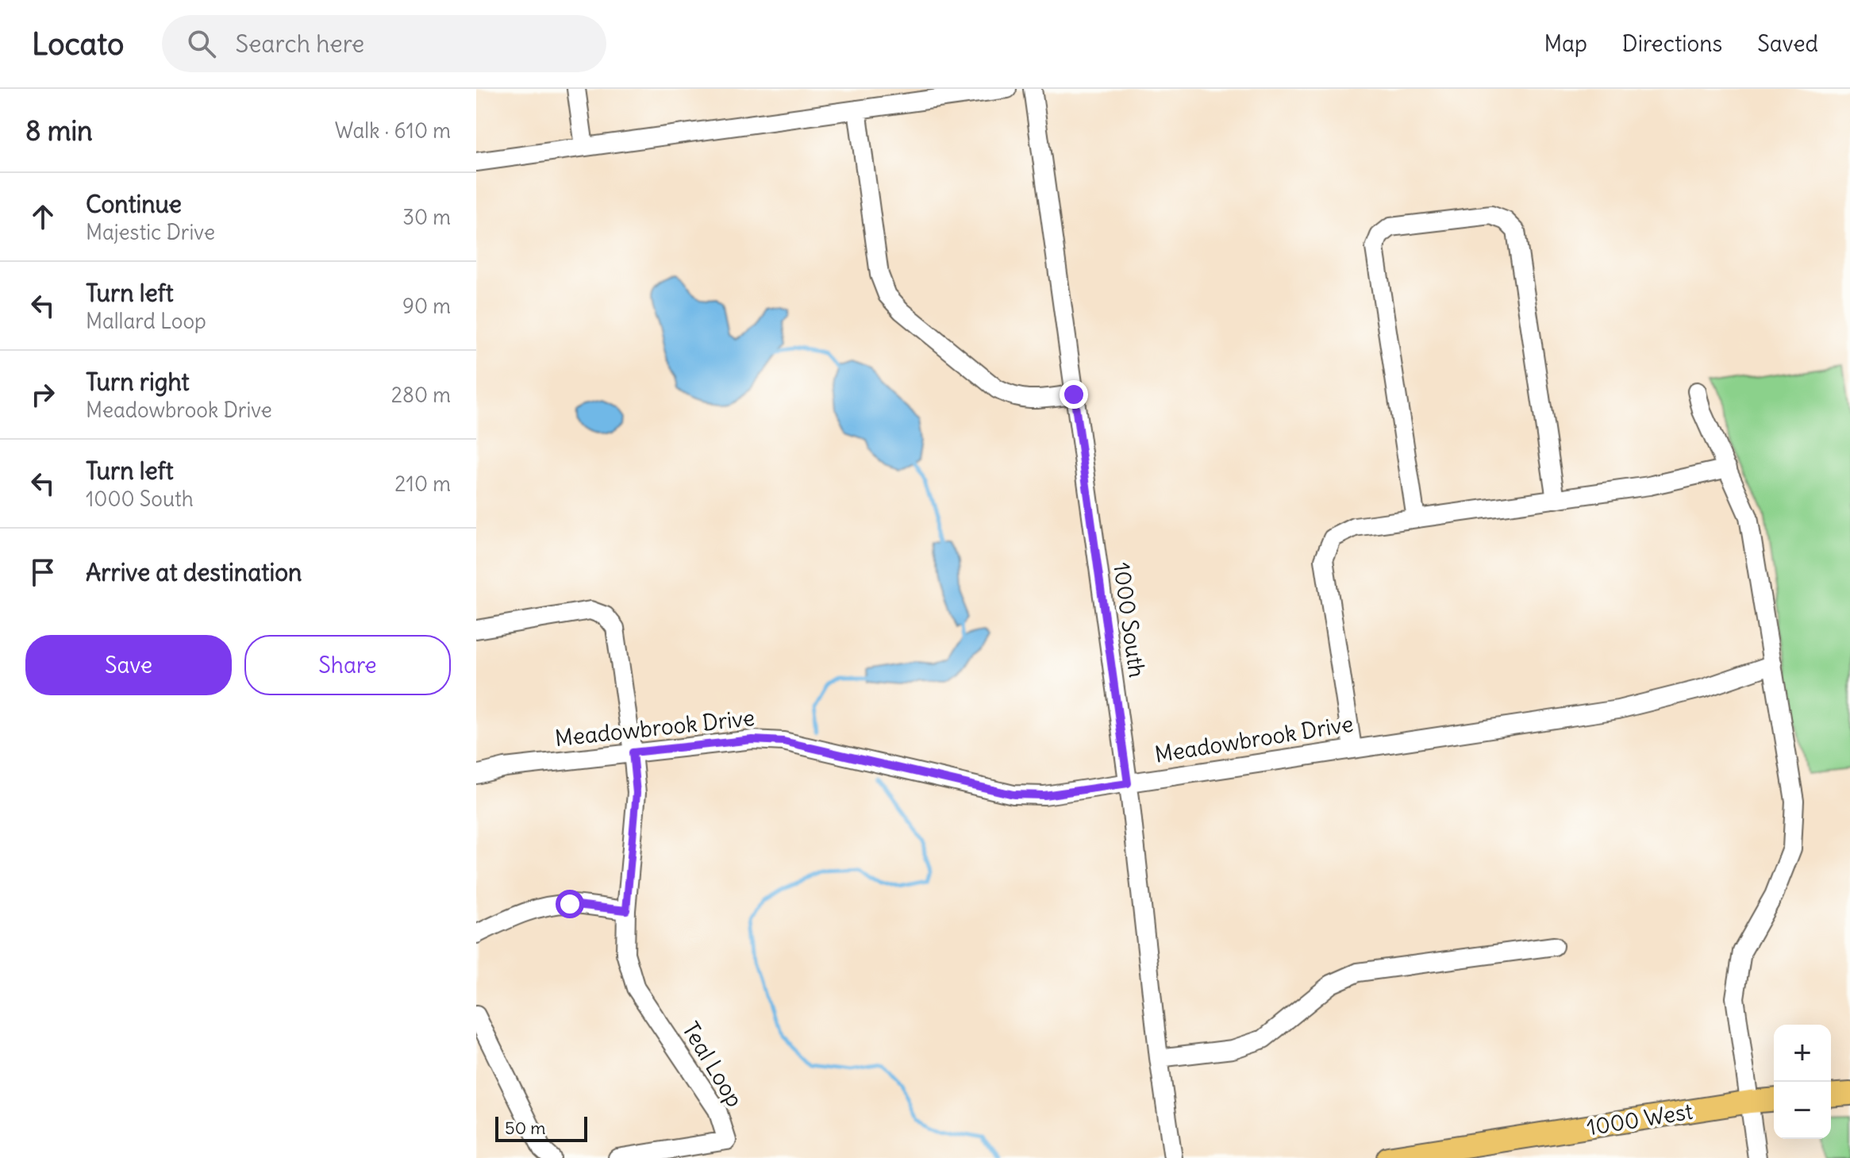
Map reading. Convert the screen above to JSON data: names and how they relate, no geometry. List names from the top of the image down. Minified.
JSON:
{"streets":{"main road":["1000 West"],"street":["1000 South","Meadowbrook Drive","Teal Loop"]},"crossings":[["1000 South","Meadowbrook Drive"]],"scale_bar":"50 m","page":{"header":"Locato","search":"Search here","nav":["Map","Directions","Saved"],"heading":["8 min","Walk · 610 m"],"list":[["Continue","Majestic Drive","30 m"],["Turn left","Mallard Loop","90 m"],["Turn right","Meadowbrook Drive","280 m"],["Turn left","1000 South","210 m"],"Arrive at destination"],"buttons":["Save","Share"],"map_buttons":["+","−"],"scale":"50 m"}}
